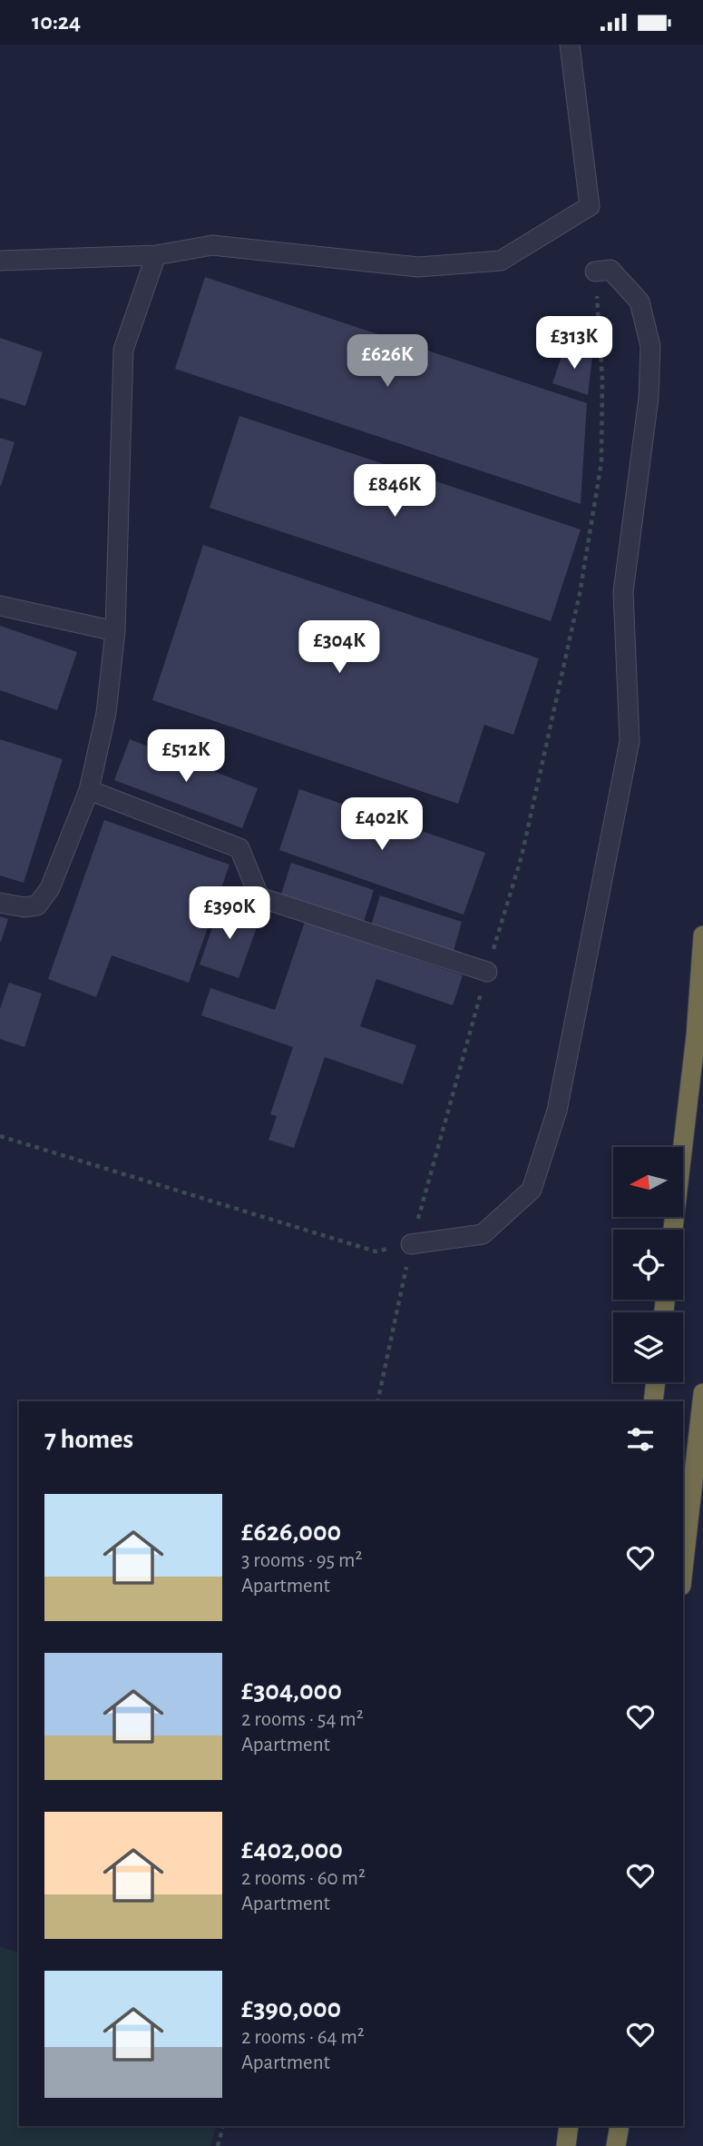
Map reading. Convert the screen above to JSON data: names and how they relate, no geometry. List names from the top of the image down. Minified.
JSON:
{"north":"left","page":{"status":"10:24","price":["£313K","£626K","£846K","£304K","£512K","£402K","£390K"],"heading":"7 homes","list":[{"name":"£626,000","note":"3 rooms · 95 m² · Apartment"},{"name":"£304,000","note":"2 rooms · 54 m² · Apartment"},{"name":"£402,000","note":"2 rooms · 60 m² · Apartment"},{"name":"£390,000","note":"2 rooms · 64 m² · Apartment"}]}}
